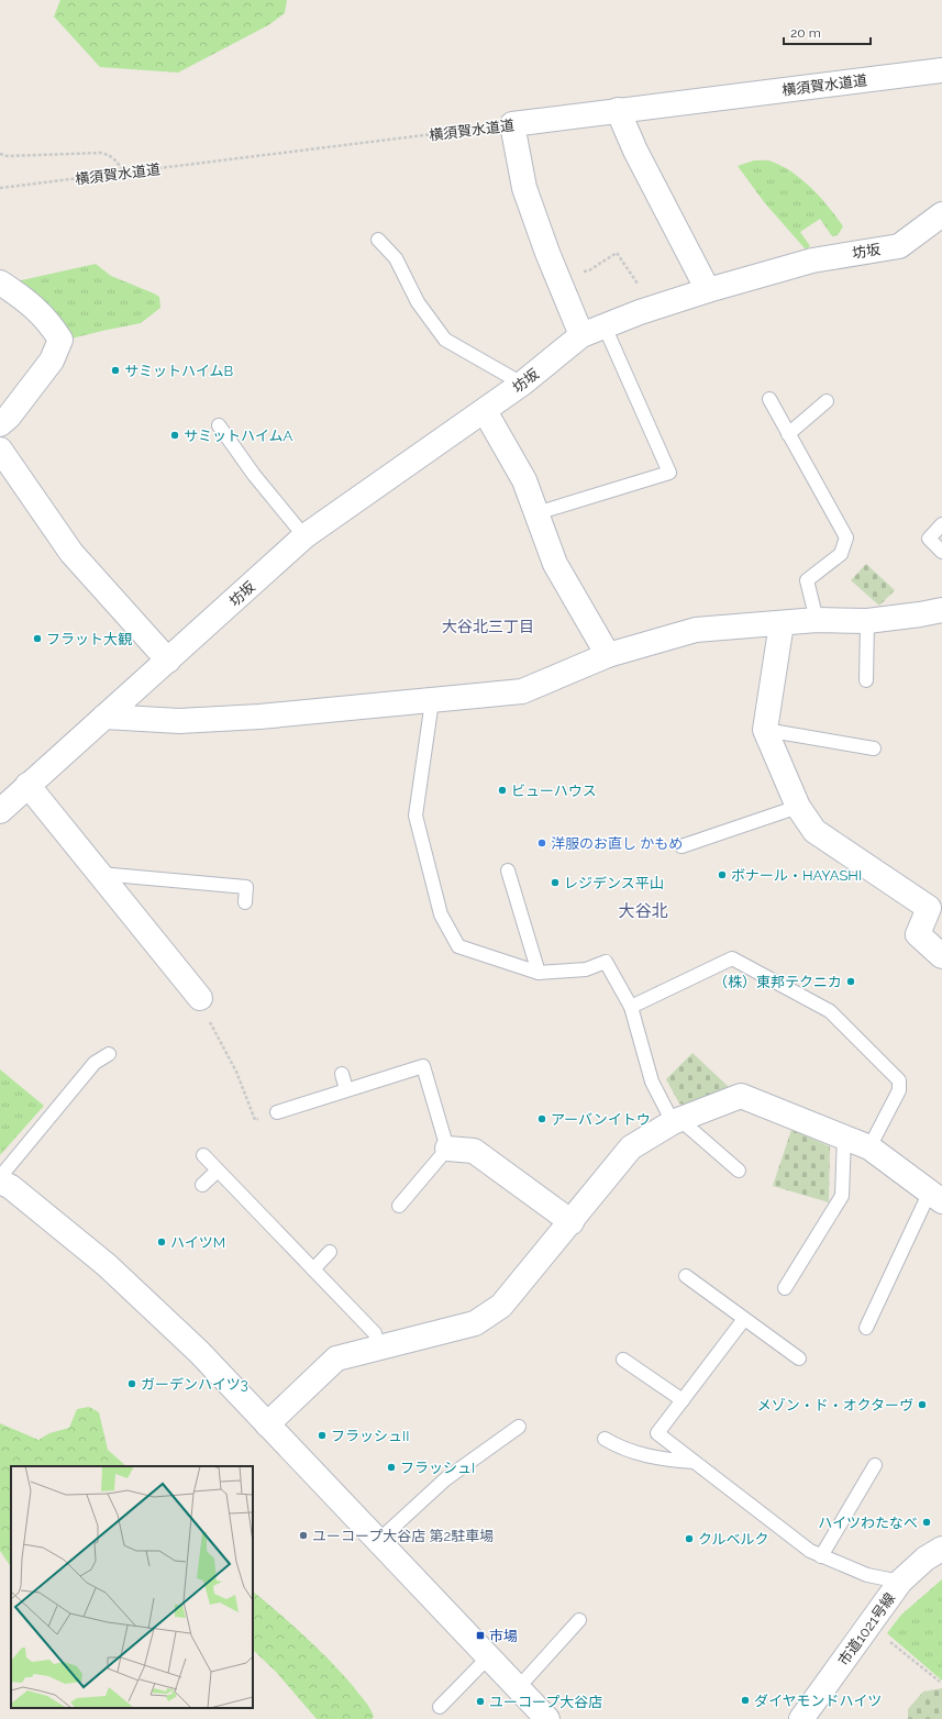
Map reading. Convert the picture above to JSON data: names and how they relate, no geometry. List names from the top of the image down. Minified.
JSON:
{"streets":{"street":["横須賀水道道","坊坂","市道1021号線"]},"districts":["大谷北三丁目","大谷北"],"places":{"other":["サミットハイムB","サミットハイムA","フラット大観","ビューハウス","洋服のお直し かもめ","ボナール・HAYASHI","レジデンス平山","（株）東邦テクニカ","アーバンイトウ","ハイツM","ガーデンハイツ3","メゾン・ド・オクターヴ","フラッシュII","フラッシュI","ハイツわたなべ","ユーコープ大谷店 第2駐車場","クルベルク","ダイヤモンドハイツ","ユーコープ大谷店"],"transit":["市場"]},"scale_bar":"20 m"}
